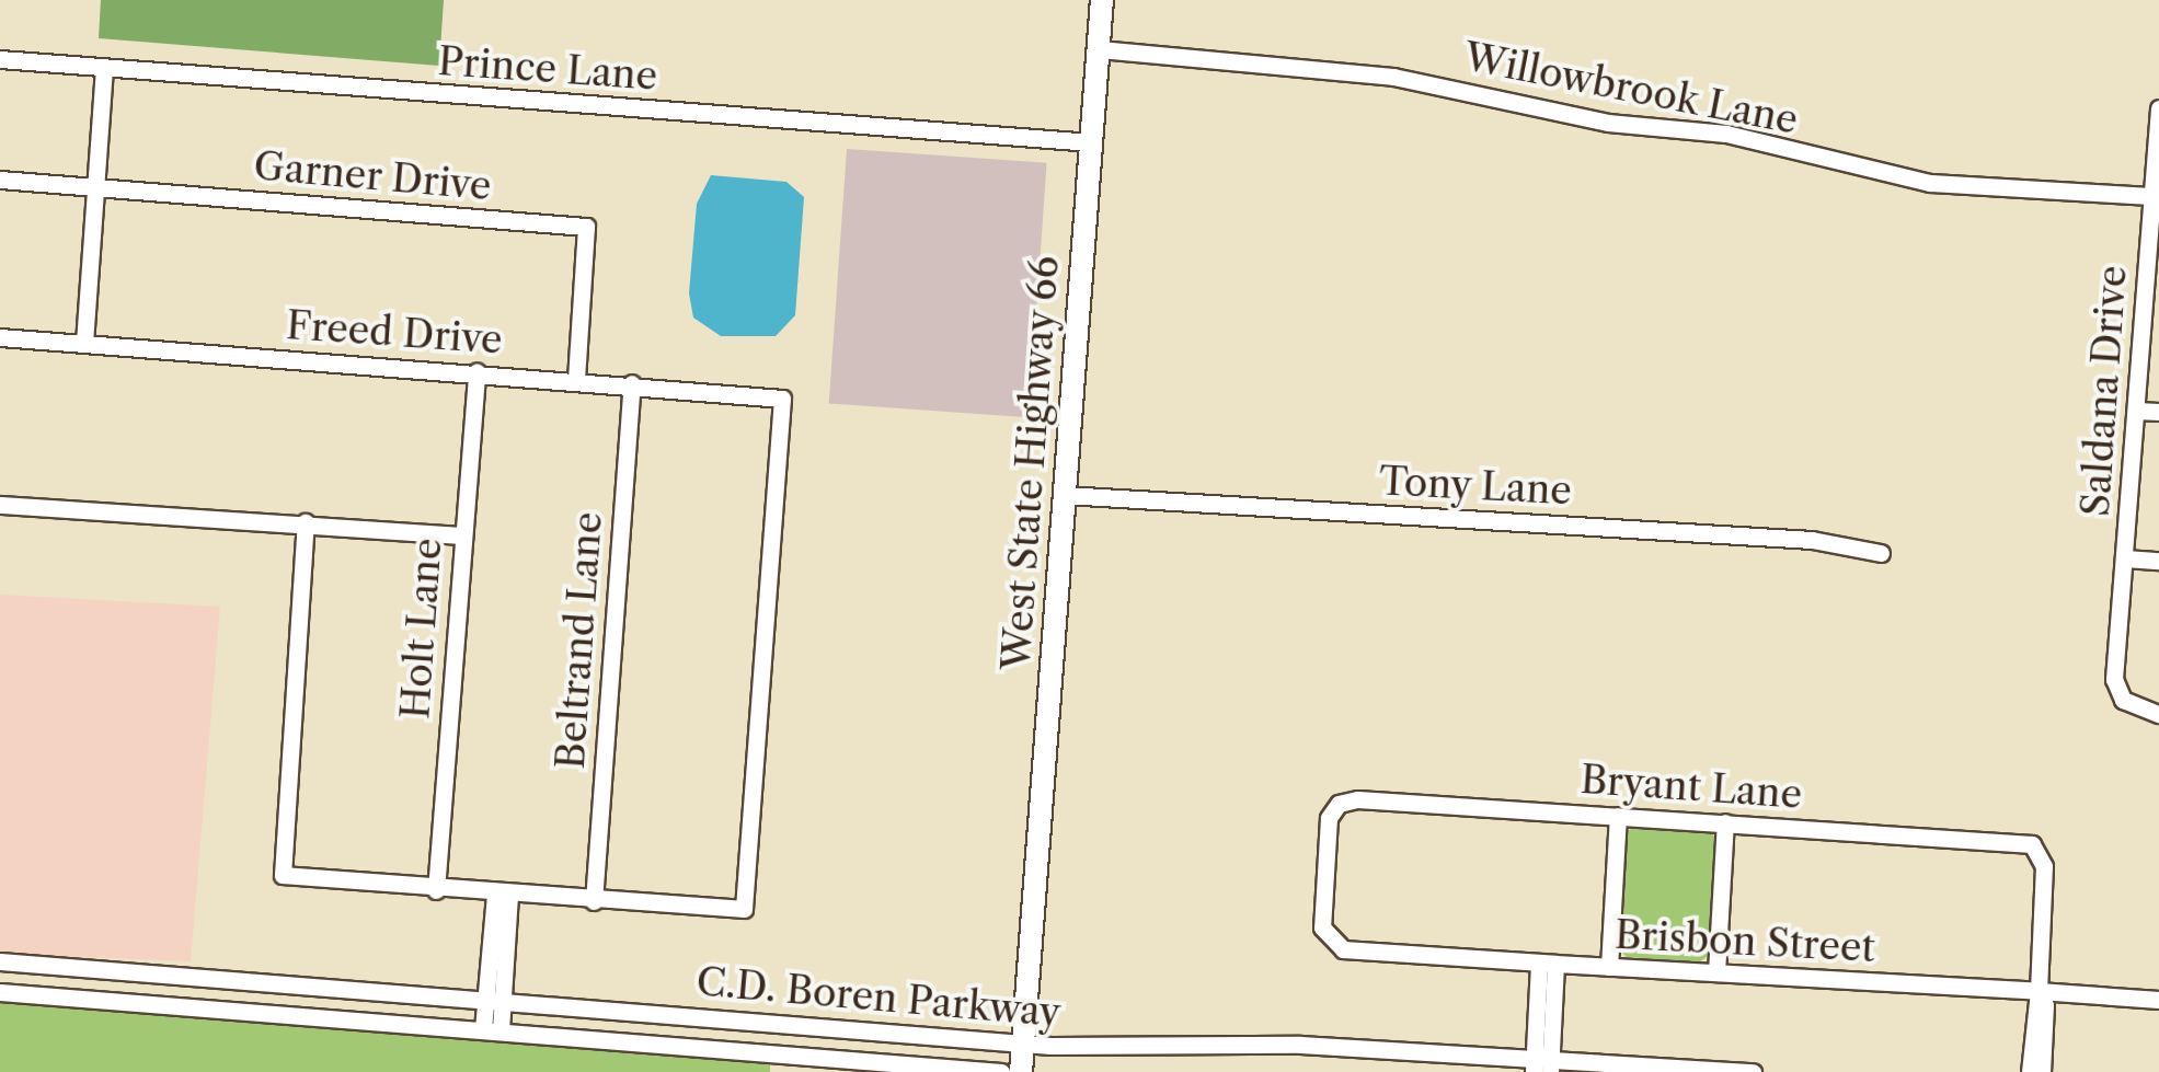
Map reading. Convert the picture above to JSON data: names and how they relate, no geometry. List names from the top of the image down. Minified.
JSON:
{"streets":{"main road":["West State Highway 66"],"street":["Prince Lane","Willowbrook Lane","Garner Drive","Freed Drive","Saldana Drive","Tony Lane","Holt Lane","Beltrand Lane","Bryant Lane","Brisbon Street","C.D. Boren Parkway"]},"crossings":[["Prince Lane","West State Highway 66"],["Willowbrook Lane","Saldana Drive"],["Willowbrook Lane","West State Highway 66"],["Garner Drive","Freed Drive"],["Freed Drive","Holt Lane"],["Freed Drive","Beltrand Lane"],["West State Highway 66","Tony Lane"],["West State Highway 66","C.D. Boren Parkway"],["Bryant Lane","Brisbon Street"]]}
